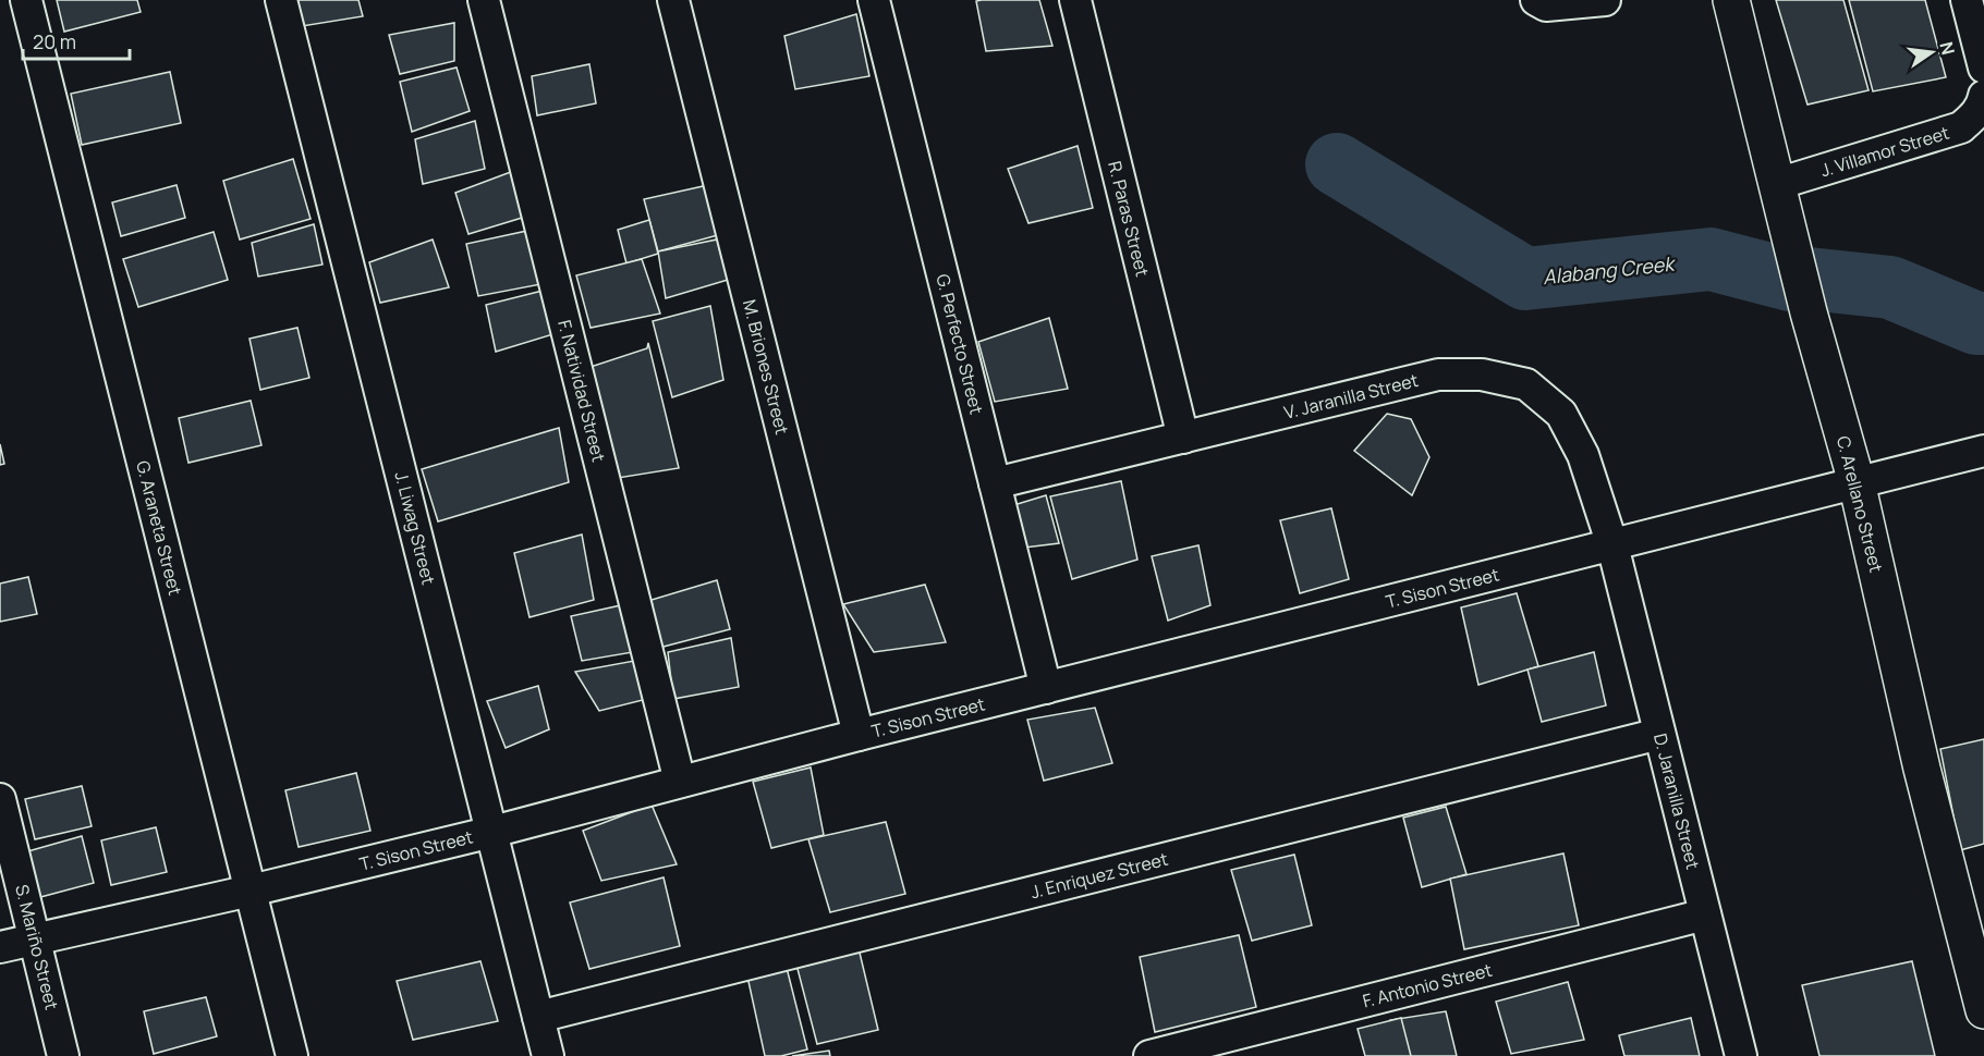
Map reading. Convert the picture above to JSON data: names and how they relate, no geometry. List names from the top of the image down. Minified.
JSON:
{"streets":{"street":["J. Villamor Street","R. Paras Street","G. Perfecto Street","M. Briones Street","F. Natividad Street","V. Jaranilla Street","C. Arellano Street","G. Araneta Street","J. Liwag Street","T. Sison Street","D. Jaranilla Street","J. Enriquez Street","S. Mariño Street","F. Antonio Street"]},"crossings":[["J. Villamor Street","C. Arellano Street"],["R. Paras Street","V. Jaranilla Street"],["G. Perfecto Street","V. Jaranilla Street"],["G. Perfecto Street","T. Sison Street"],["M. Briones Street","T. Sison Street"],["F. Natividad Street","T. Sison Street"],["V. Jaranilla Street","T. Sison Street"],["V. Jaranilla Street","D. Jaranilla Street"],["C. Arellano Street","T. Sison Street"],["G. Araneta Street","T. Sison Street"],["J. Liwag Street","T. Sison Street"],["J. Liwag Street","J. Enriquez Street"],["T. Sison Street","D. Jaranilla Street"],["T. Sison Street","S. Mariño Street"],["D. Jaranilla Street","J. Enriquez Street"],["D. Jaranilla Street","F. Antonio Street"]],"water":["Alabang Creek"],"scale_bar":"20 m","north":"right"}
